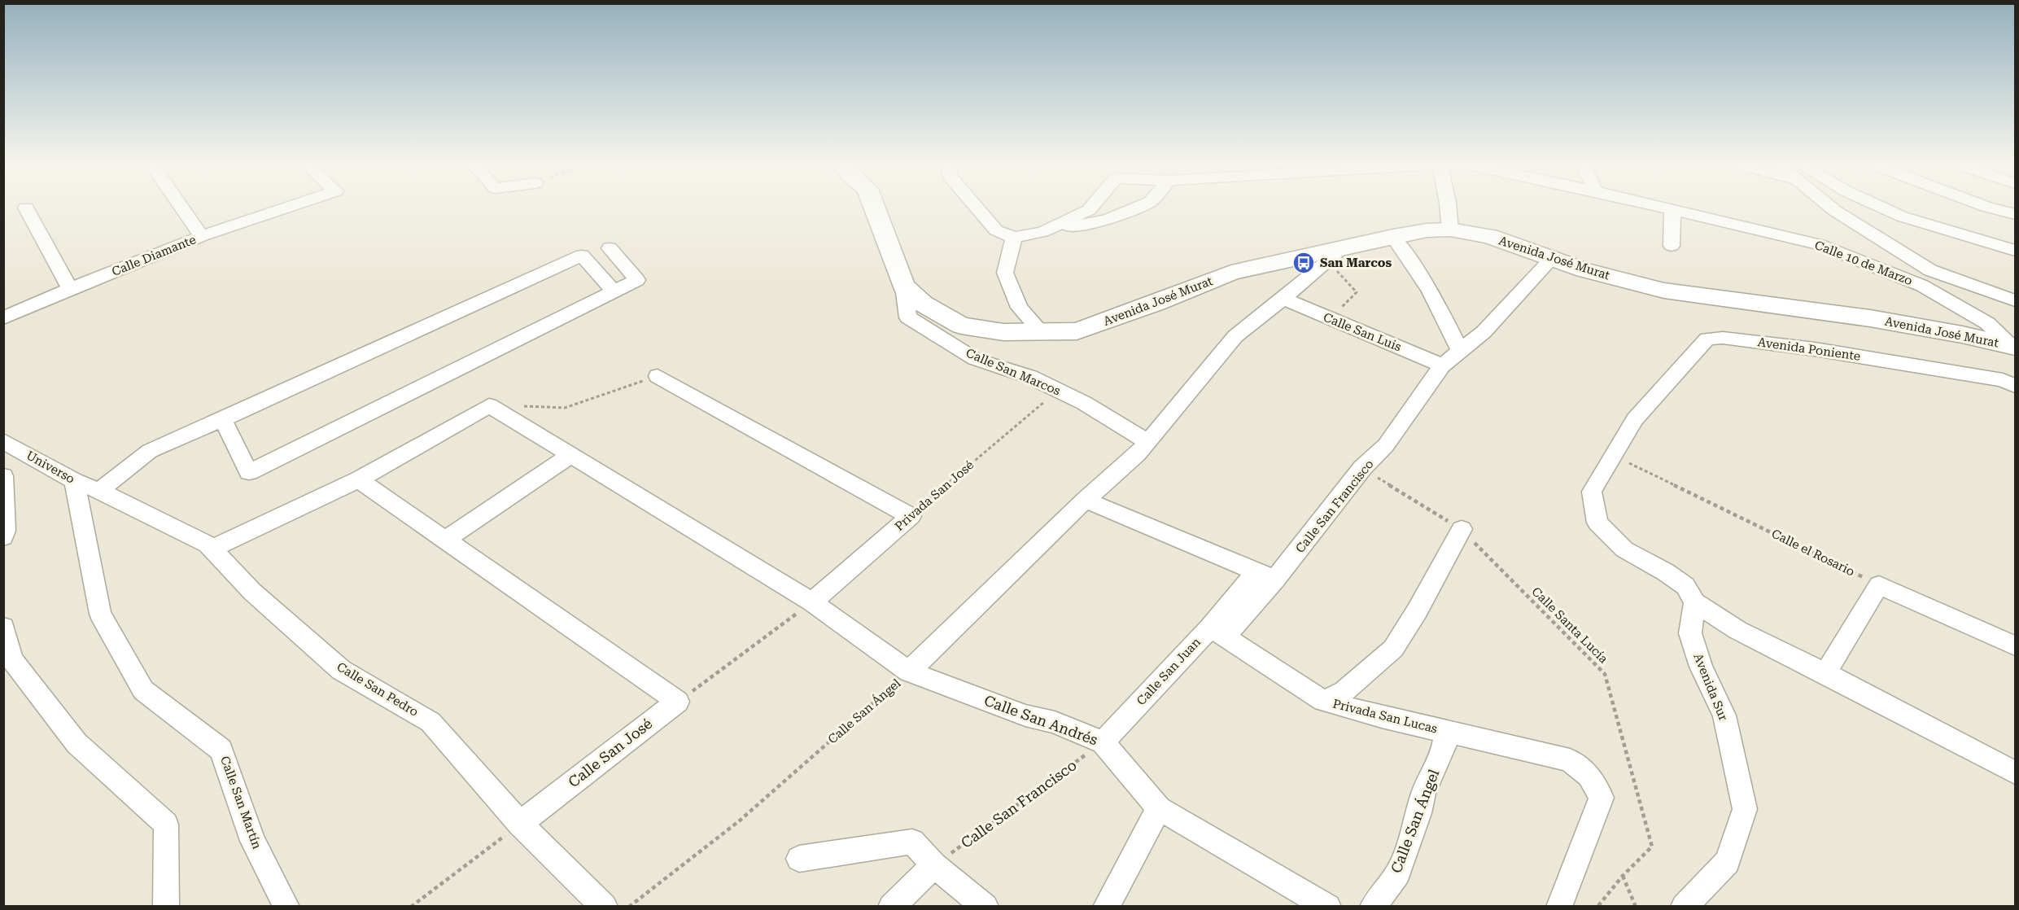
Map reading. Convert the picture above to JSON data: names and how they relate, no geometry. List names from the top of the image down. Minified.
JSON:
{"streets":{"street":["Calle Diamante","Avenida José Murat","Calle 10 de Marzo","Calle San Luis","Avenida Poniente","Calle San Marcos","Universo","Privada San José","Calle San Francisco","Calle San Juan","Avenida Sur","Calle San Pedro","Calle San Ángel","Privada San Lucas","Calle San Andrés","Calle San José","Calle San Martín"],"path":["Calle el Rosario","Calle Santa Lucía"]},"crossings":[["Avenida José Murat","Calle 10 de Marzo"],["Avenida José Murat","Calle San Marcos"],["Avenida José Murat","Calle San Francisco"],["Calle San Luis","Calle San Francisco"],["Avenida Poniente","Calle el Rosario"],["Calle San Marcos","Privada San José"],["Universo","Calle San Pedro"],["Universo","Calle San Martín"],["Privada San José","Calle San Andrés"],["Calle San Francisco","Calle Santa Lucía"],["Calle San Francisco","Calle San Juan"],["Calle San Francisco","Calle San Andrés"],["Calle San Juan","Privada San Lucas"],["Calle San Juan","Calle San Andrés"],["Calle San Pedro","Calle San José"],["Calle San Ángel","Privada San Lucas"],["Calle San Ángel","Calle San Andrés"]],"places":{"bus stop":["San Marcos"]}}
